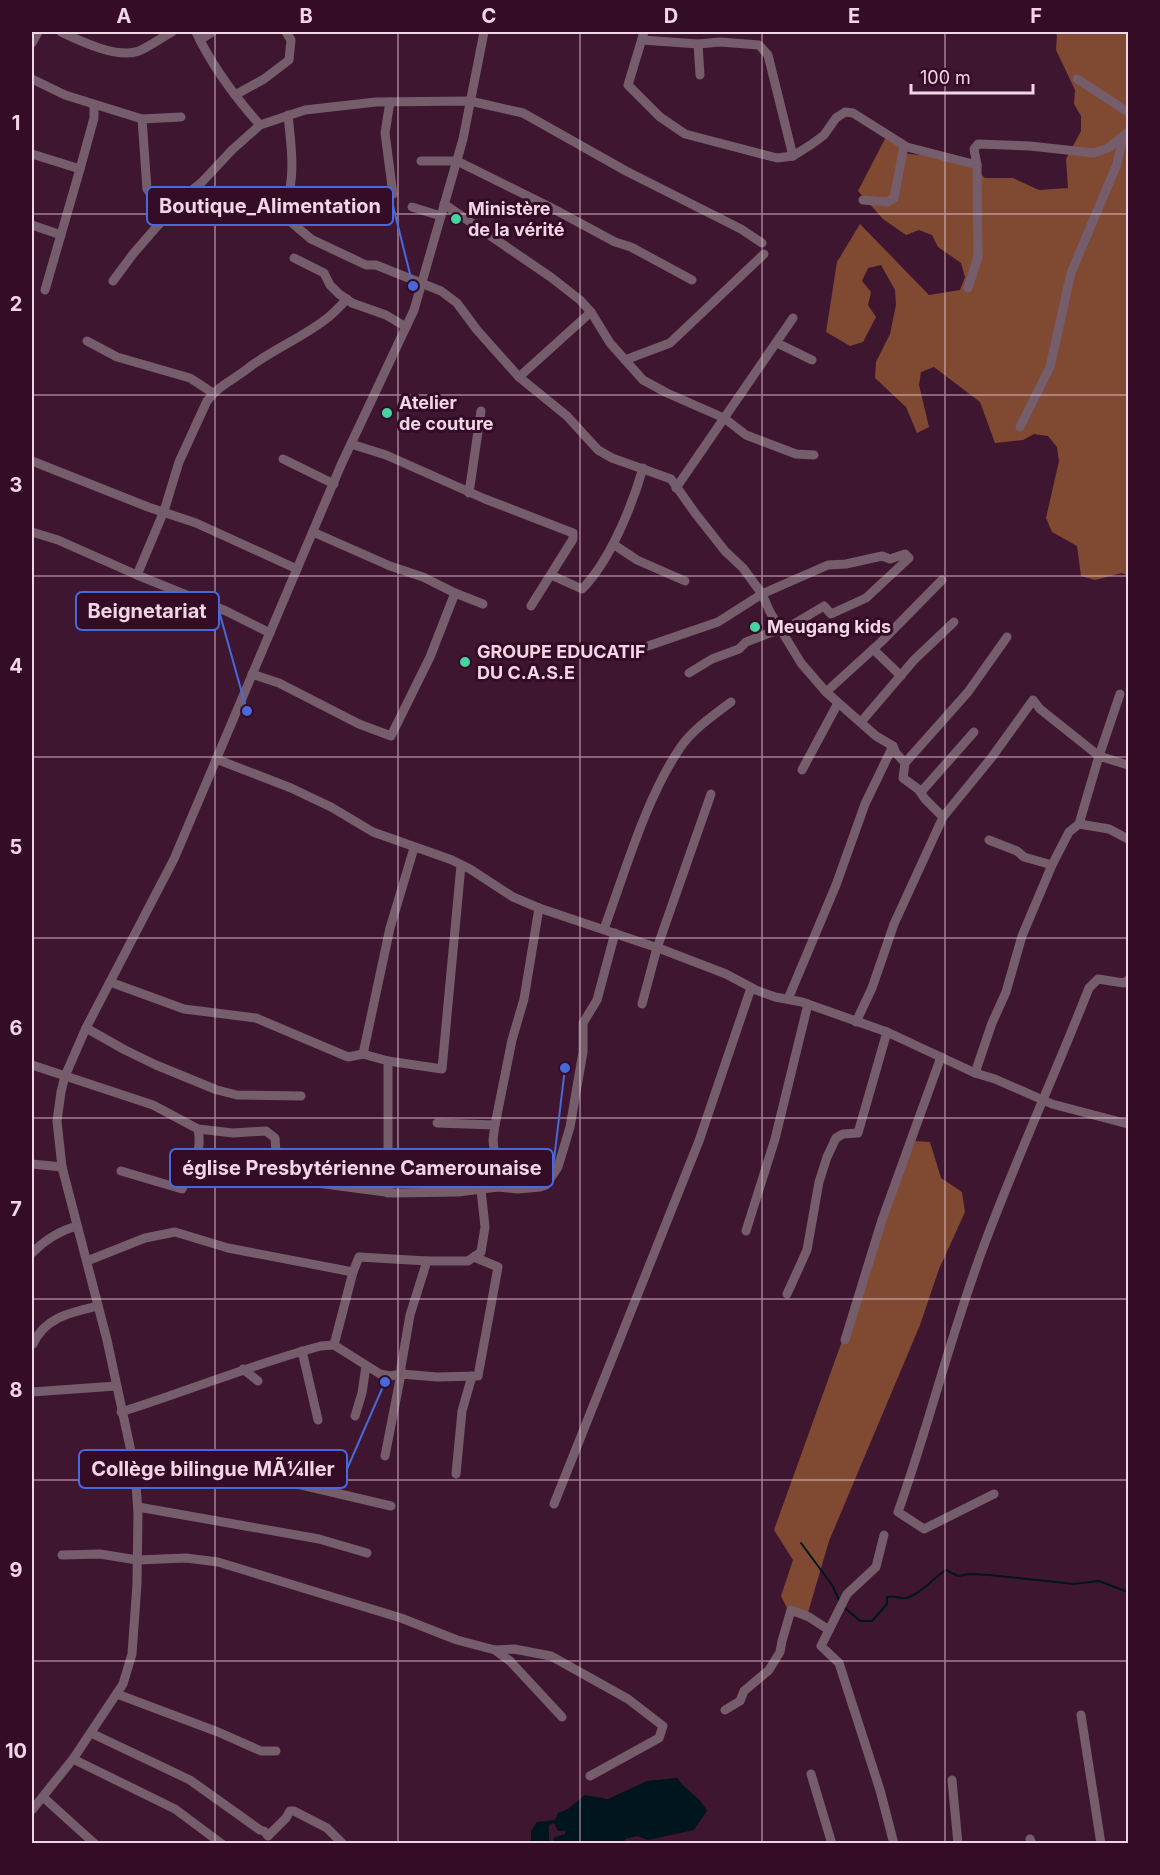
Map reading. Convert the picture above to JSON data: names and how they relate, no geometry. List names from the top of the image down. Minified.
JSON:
{"places":["Ministère de la vérité","Boutique_Alimentation","Atelier de couture","Meugang kids","GROUPE EDUCATIF DU C.A.S.E","Beignetariat","église Presbytérienne Camerounaise","Collège bilingue MÃ¼ller"],"scale_bar":"100 m","grid":{"columns":["A","B","C","D","E","F"],"rows":["1","2","3","4","5","6","7","8","9","10"]}}
